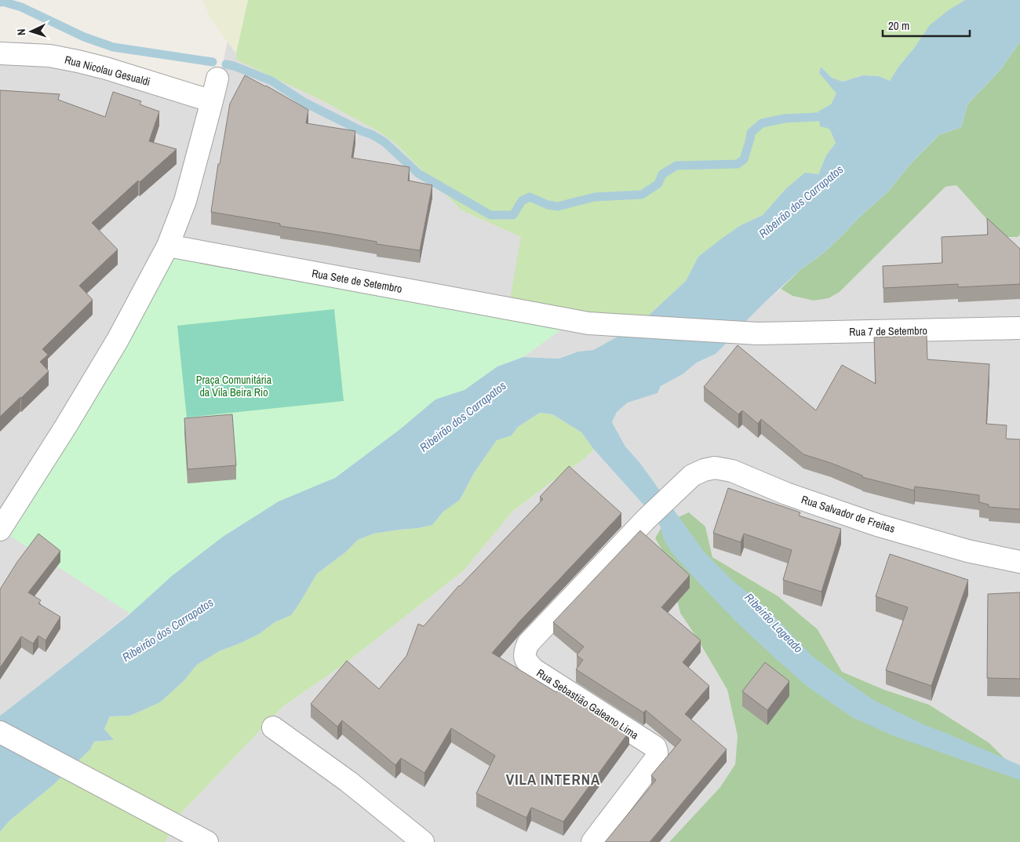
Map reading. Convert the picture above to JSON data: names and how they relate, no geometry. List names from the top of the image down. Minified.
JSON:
{"streets":{"street":["Rua Nicolau Gesualdi","Rua Sete de Setembro","Rua 7 de Setembro","Rua Salvador de Freitas","Rua Sebastião Galeano Lima"]},"crossings":[["Rua Sete de Setembro","Rua 7 de Setembro"],["Rua Salvador de Freitas","Rua Sebastião Galeano Lima"]],"districts":["VILA INTERNA"],"water":["Ribeirão dos Carrapatos","Ribeirão Lageado"],"parks":["Praça Comunitária da Vila Beira Rio"],"scale_bar":"20 m","north":"left"}
